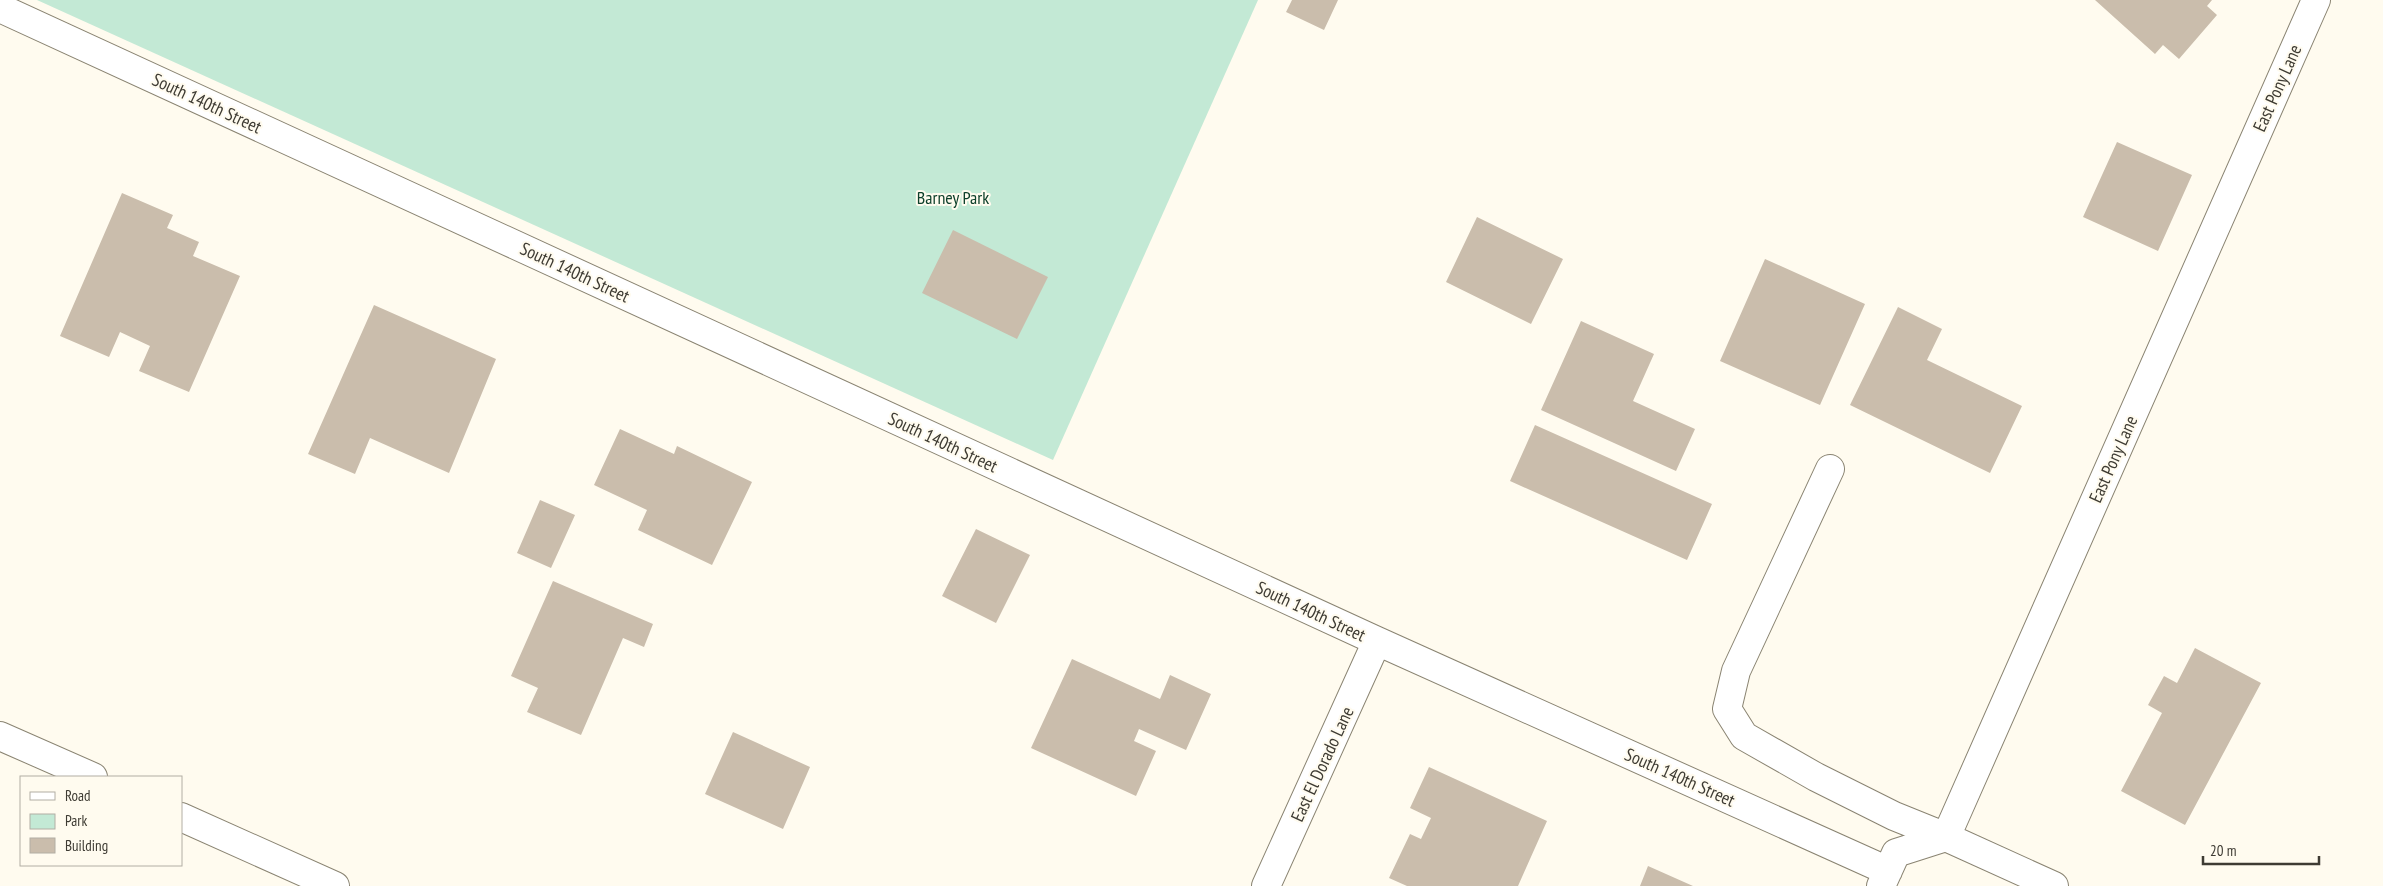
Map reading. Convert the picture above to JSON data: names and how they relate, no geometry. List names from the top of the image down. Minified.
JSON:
{"streets":{"street":["East Pony Lane","South 140th Street","East El Dorado Lane"]},"crossings":[["South 140th Street","East El Dorado Lane"]],"parks":["Barney Park"],"legend":["Road","Park","Building"],"scale_bar":"20 m"}
